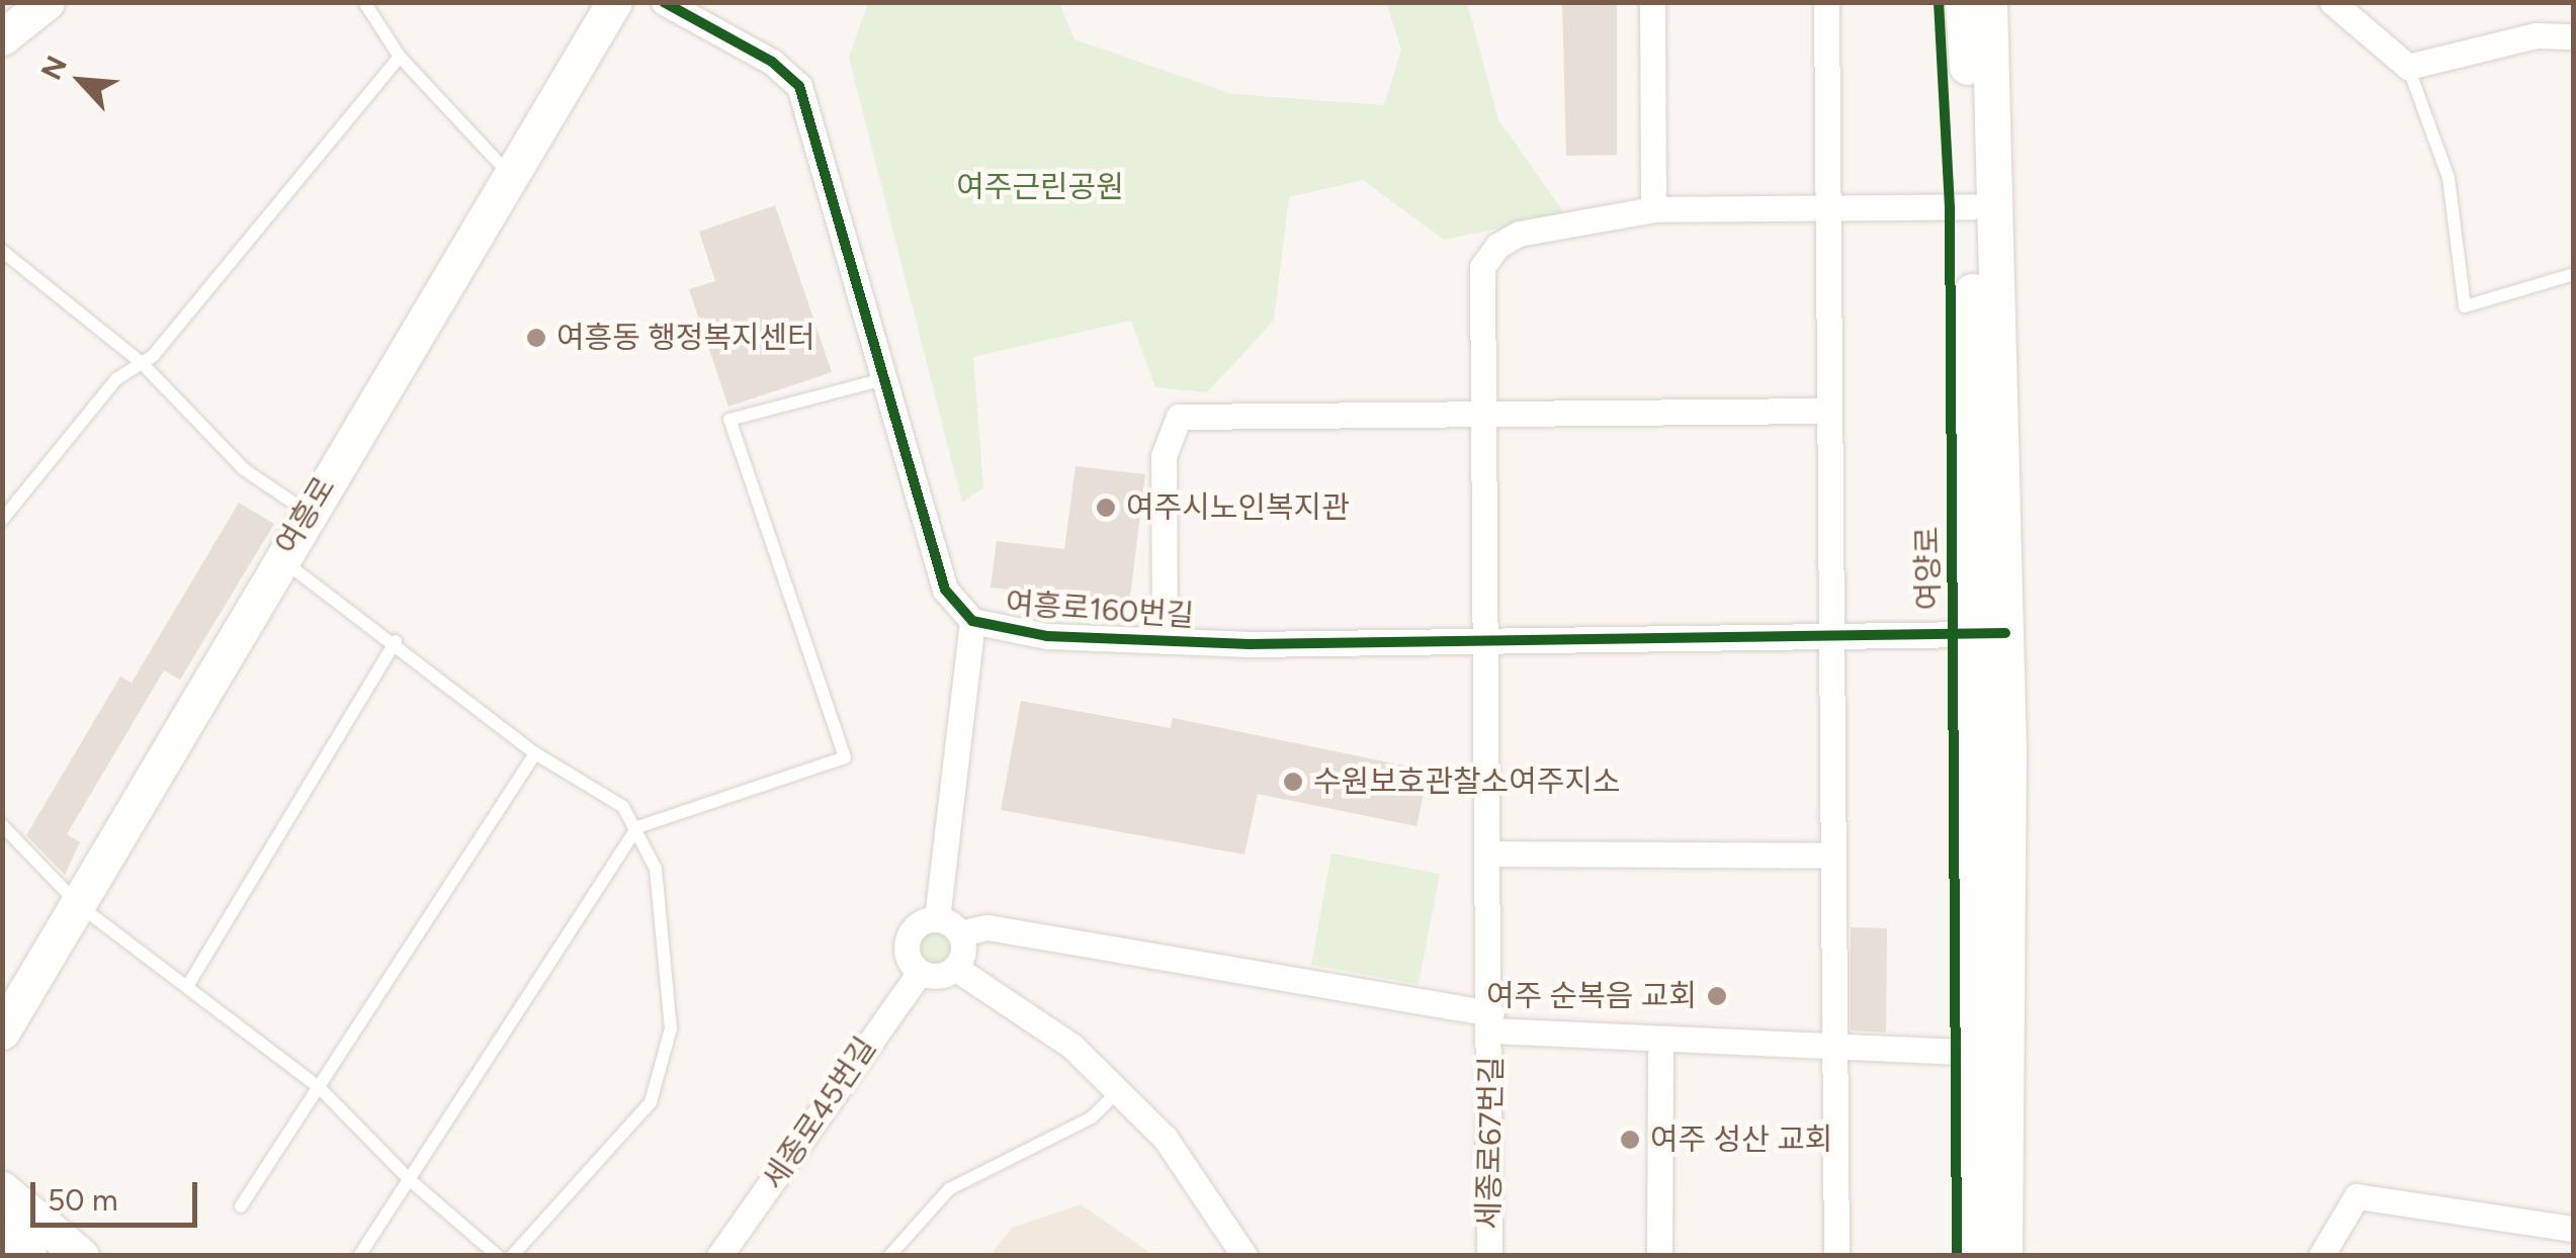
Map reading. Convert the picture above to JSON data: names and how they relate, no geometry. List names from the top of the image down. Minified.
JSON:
{"streets":{"street":["여흥로","여양로","여흥로160번길","세종로45번길","세종로67번길"]},"crossings":[["여양로","여흥로160번길"]],"parks":["여주근린공원"],"places":["여흥동 행정복지센터","여주시노인복지관","수원보호관찰소여주지소","여주 순복음 교회","여주 성산 교회"],"scale_bar":"50 m","north":"top left"}
